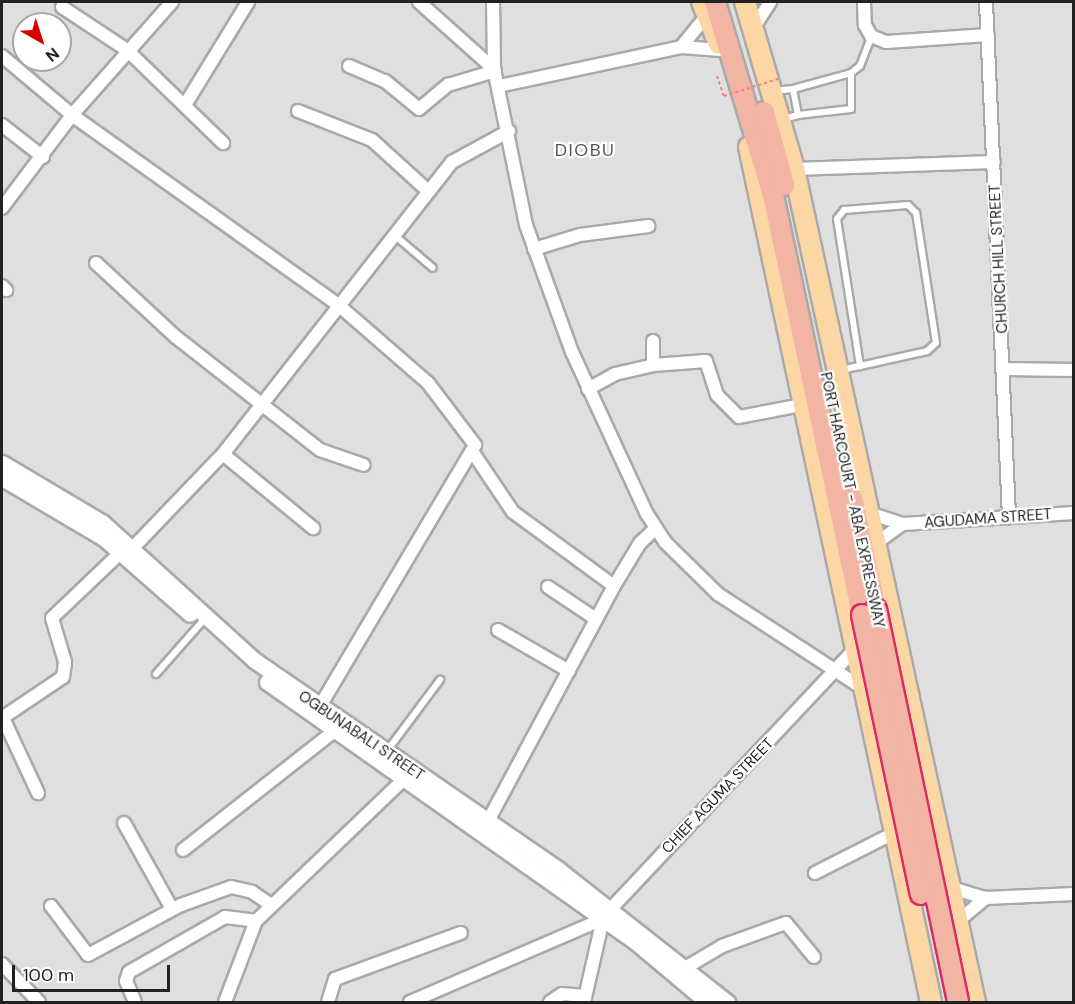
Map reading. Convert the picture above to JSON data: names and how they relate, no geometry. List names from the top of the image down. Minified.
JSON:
{"streets":{"highway":["PORT HARCOURT - ABA EXPRESSWAY"],"street":["CHURCH HILL STREET","AGUDAMA STREET","OGBUNABALI STREET","CHIEF AGUMA STREET"]},"crossings":[["CHURCH HILL STREET","AGUDAMA STREET"],["OGBUNABALI STREET","CHIEF AGUMA STREET"]],"districts":["DIOBU"],"scale_bar":"100 m","north":"bottom right"}
